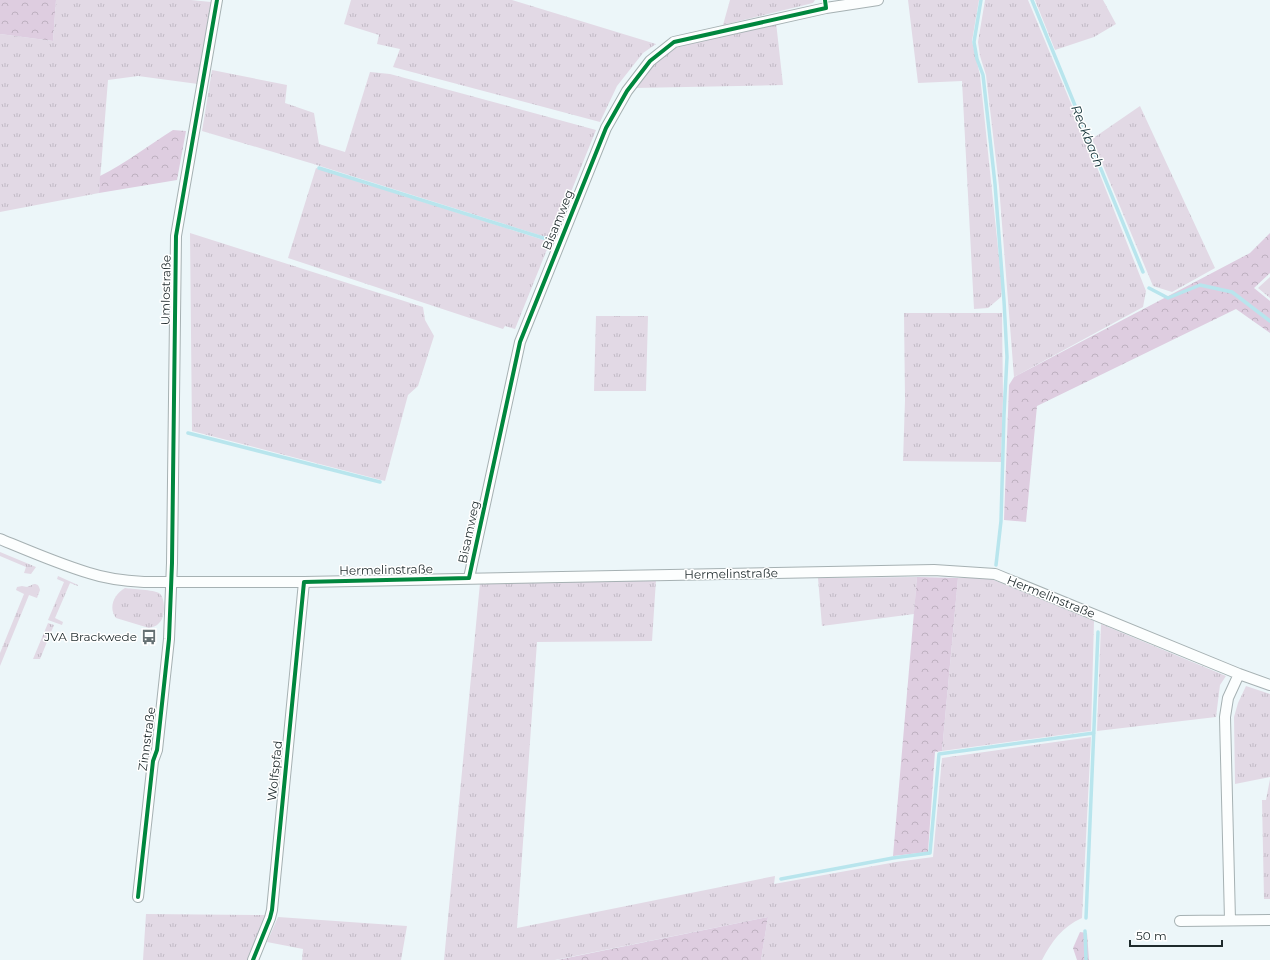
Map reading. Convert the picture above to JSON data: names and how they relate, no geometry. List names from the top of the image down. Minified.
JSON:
{"streets":{"street":["Bisamweg","Umlostraße","Hermelinstraße","Zinnstraße","Wolfspfad"]},"crossings":[["Bisamweg","Hermelinstraße"],["Umlostraße","Hermelinstraße"],["Umlostraße","Zinnstraße"],["Hermelinstraße","Zinnstraße"],["Hermelinstraße","Wolfspfad"]],"water":["Reckbach"],"places":{"bus stop":["JVA Brackwede"]},"scale_bar":"50 m"}
